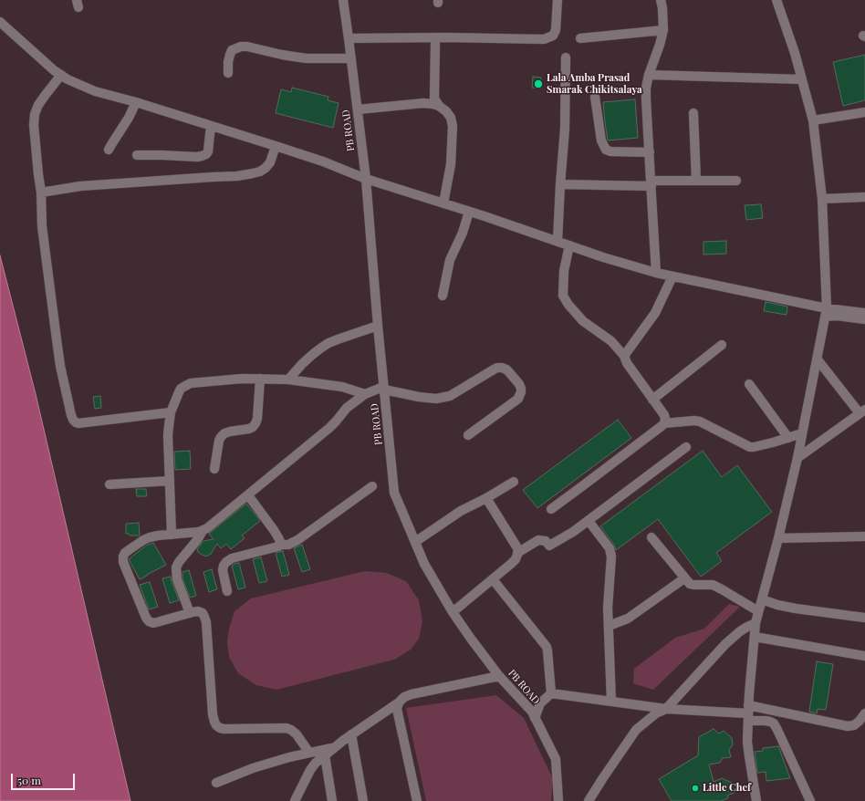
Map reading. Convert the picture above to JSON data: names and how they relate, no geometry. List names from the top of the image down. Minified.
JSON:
{"streets":{"street":["PB ROAD"]},"places":["Lala Amba Prasad Smarak Chikitsalaya","Little Chef"],"scale_bar":"50 m"}
